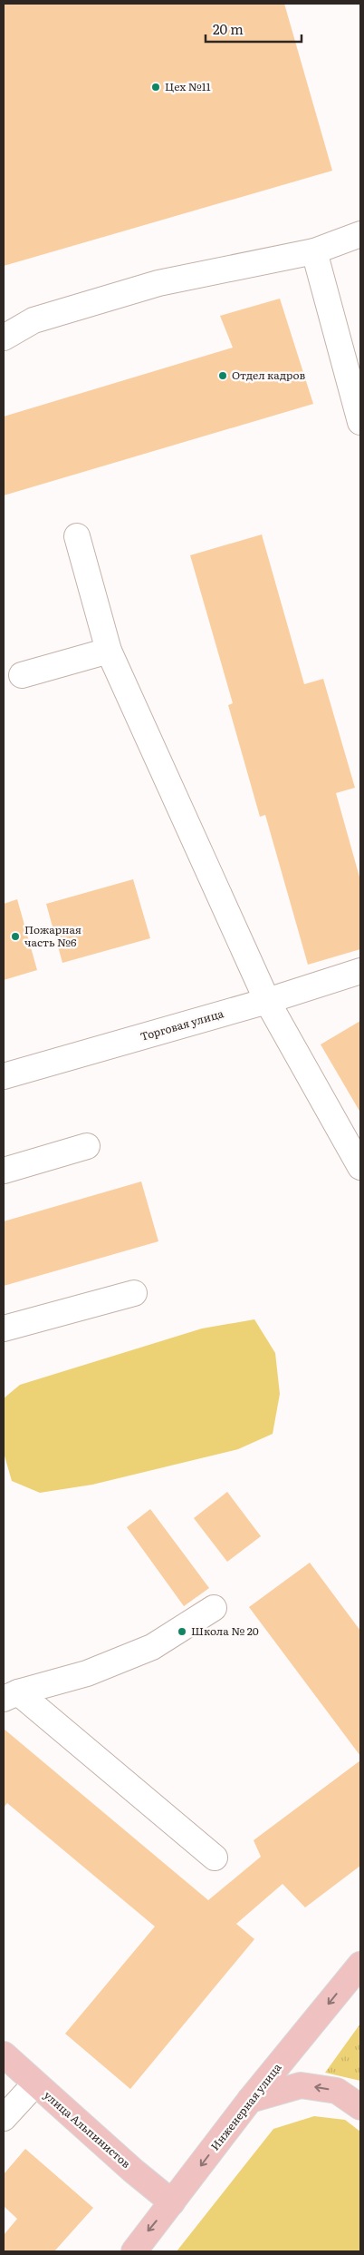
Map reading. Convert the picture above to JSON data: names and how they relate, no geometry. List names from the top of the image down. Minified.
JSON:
{"streets":{"main road":["Инженерная улица","улица Альпинистов"],"street":["Торговая улица"]},"crossings":[["Инженерная улица","улица Альпинистов"]],"one_way":["Инженерная улица"],"places":["Цех №11","Отдел кадров","Пожарная часть №6","Школа № 20"],"scale_bar":"20 m"}
